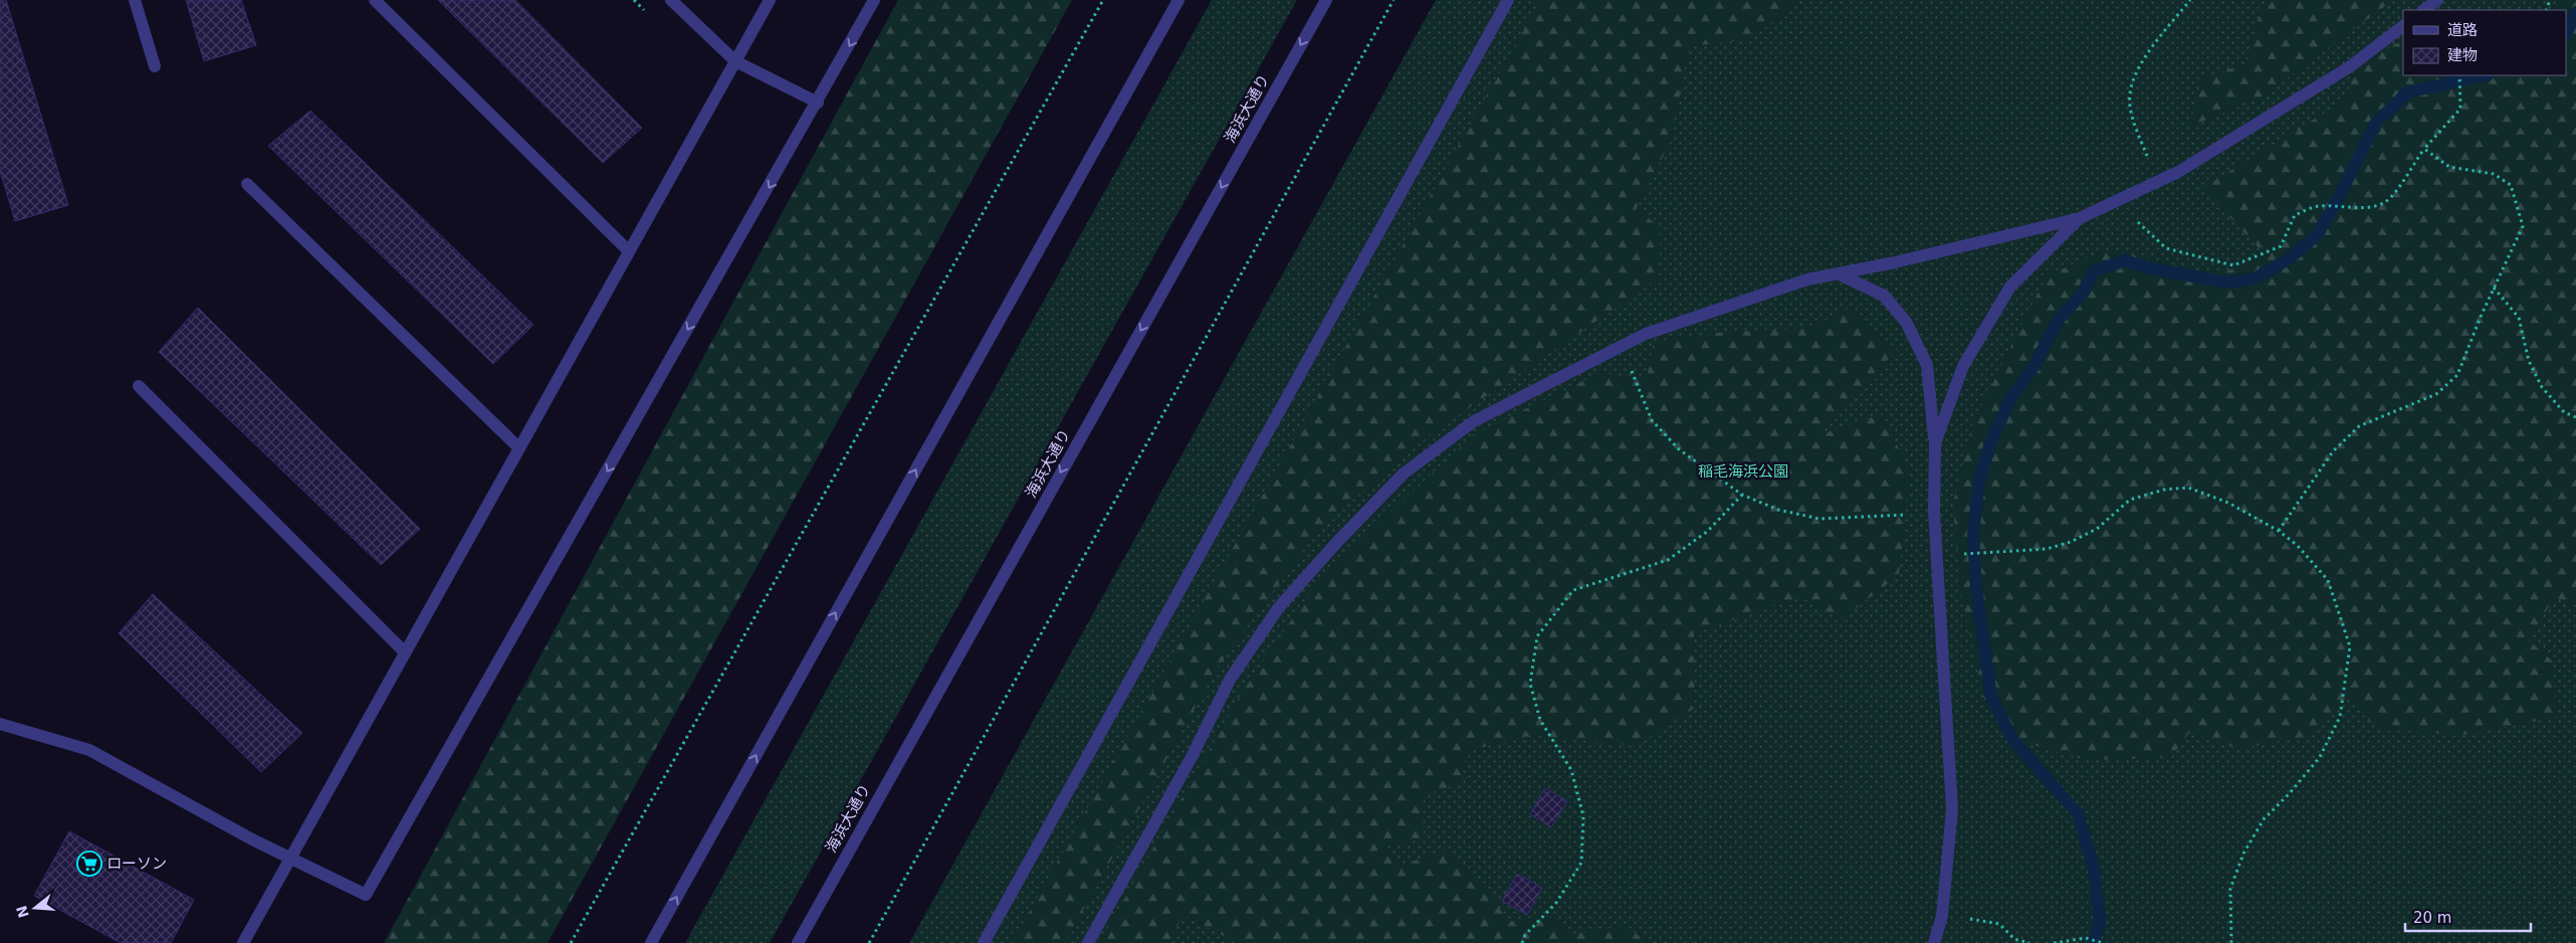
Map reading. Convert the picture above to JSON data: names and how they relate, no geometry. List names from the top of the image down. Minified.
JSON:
{"streets":{"street":["海浜大通り"]},"one_way":["海浜大通り"],"parks":["稲毛海浜公園"],"places":{"supermarket":["ローソン"]},"legend":["道路","建物"],"scale_bar":"20 m","north":"left"}
